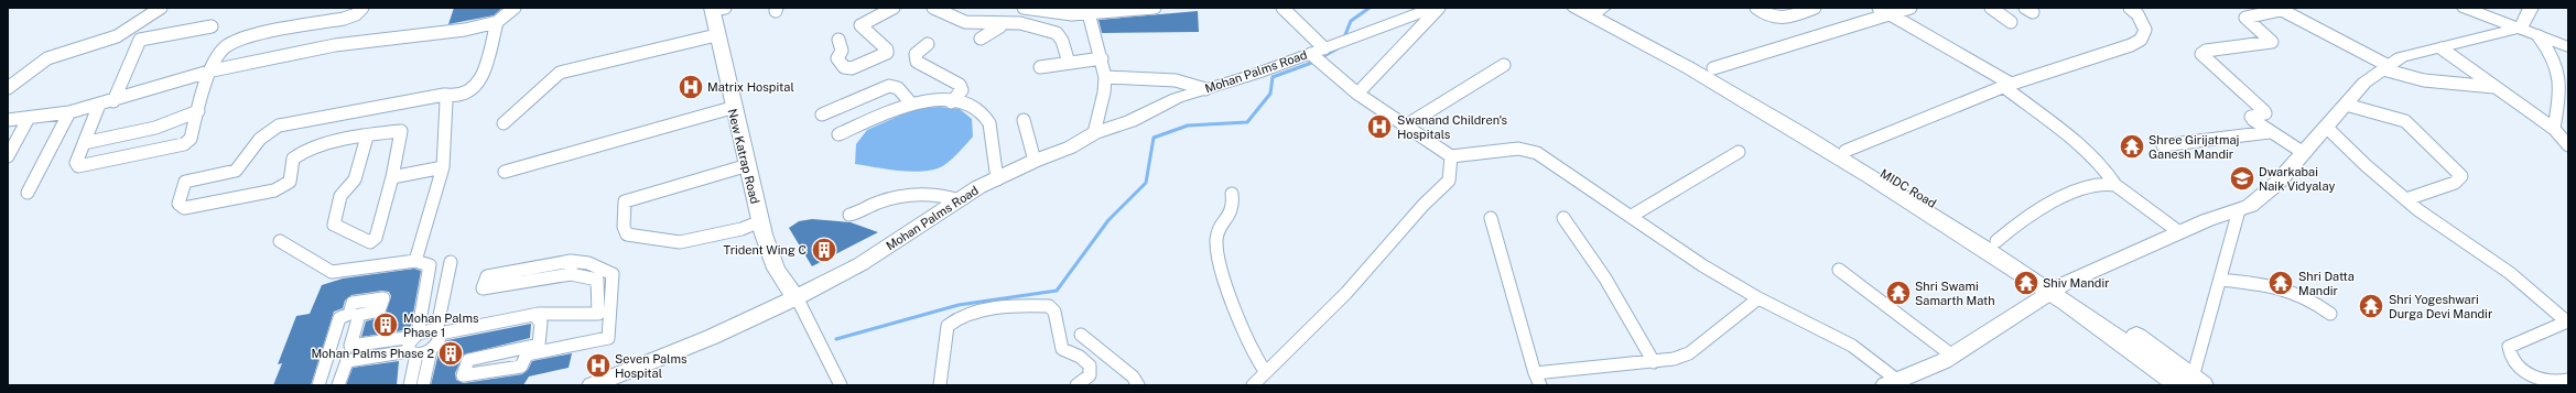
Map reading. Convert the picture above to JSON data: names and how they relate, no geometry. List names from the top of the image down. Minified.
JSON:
{"streets":{"main road":["MIDC Road"],"street":["Mohan Palms Road","New Katrap Road"]},"crossings":[["Mohan Palms Road","New Katrap Road"]],"places":{"hospital":["Matrix Hospital","Swanand Children's Hospitals","Seven Palms Hospital"],"temple":["Shree Girijatmaj Ganesh Mandir","Shiv Mandir","Shri Datta Mandir","Shri Swami Samarth Math","Shri Yogeshwari Durga Devi Mandir"],"school or university":["Dwarkabai Naik Vidyalay"],"building":["Trident Wing C","Mohan Palms Phase 1","Mohan Palms Phase 2"]}}
